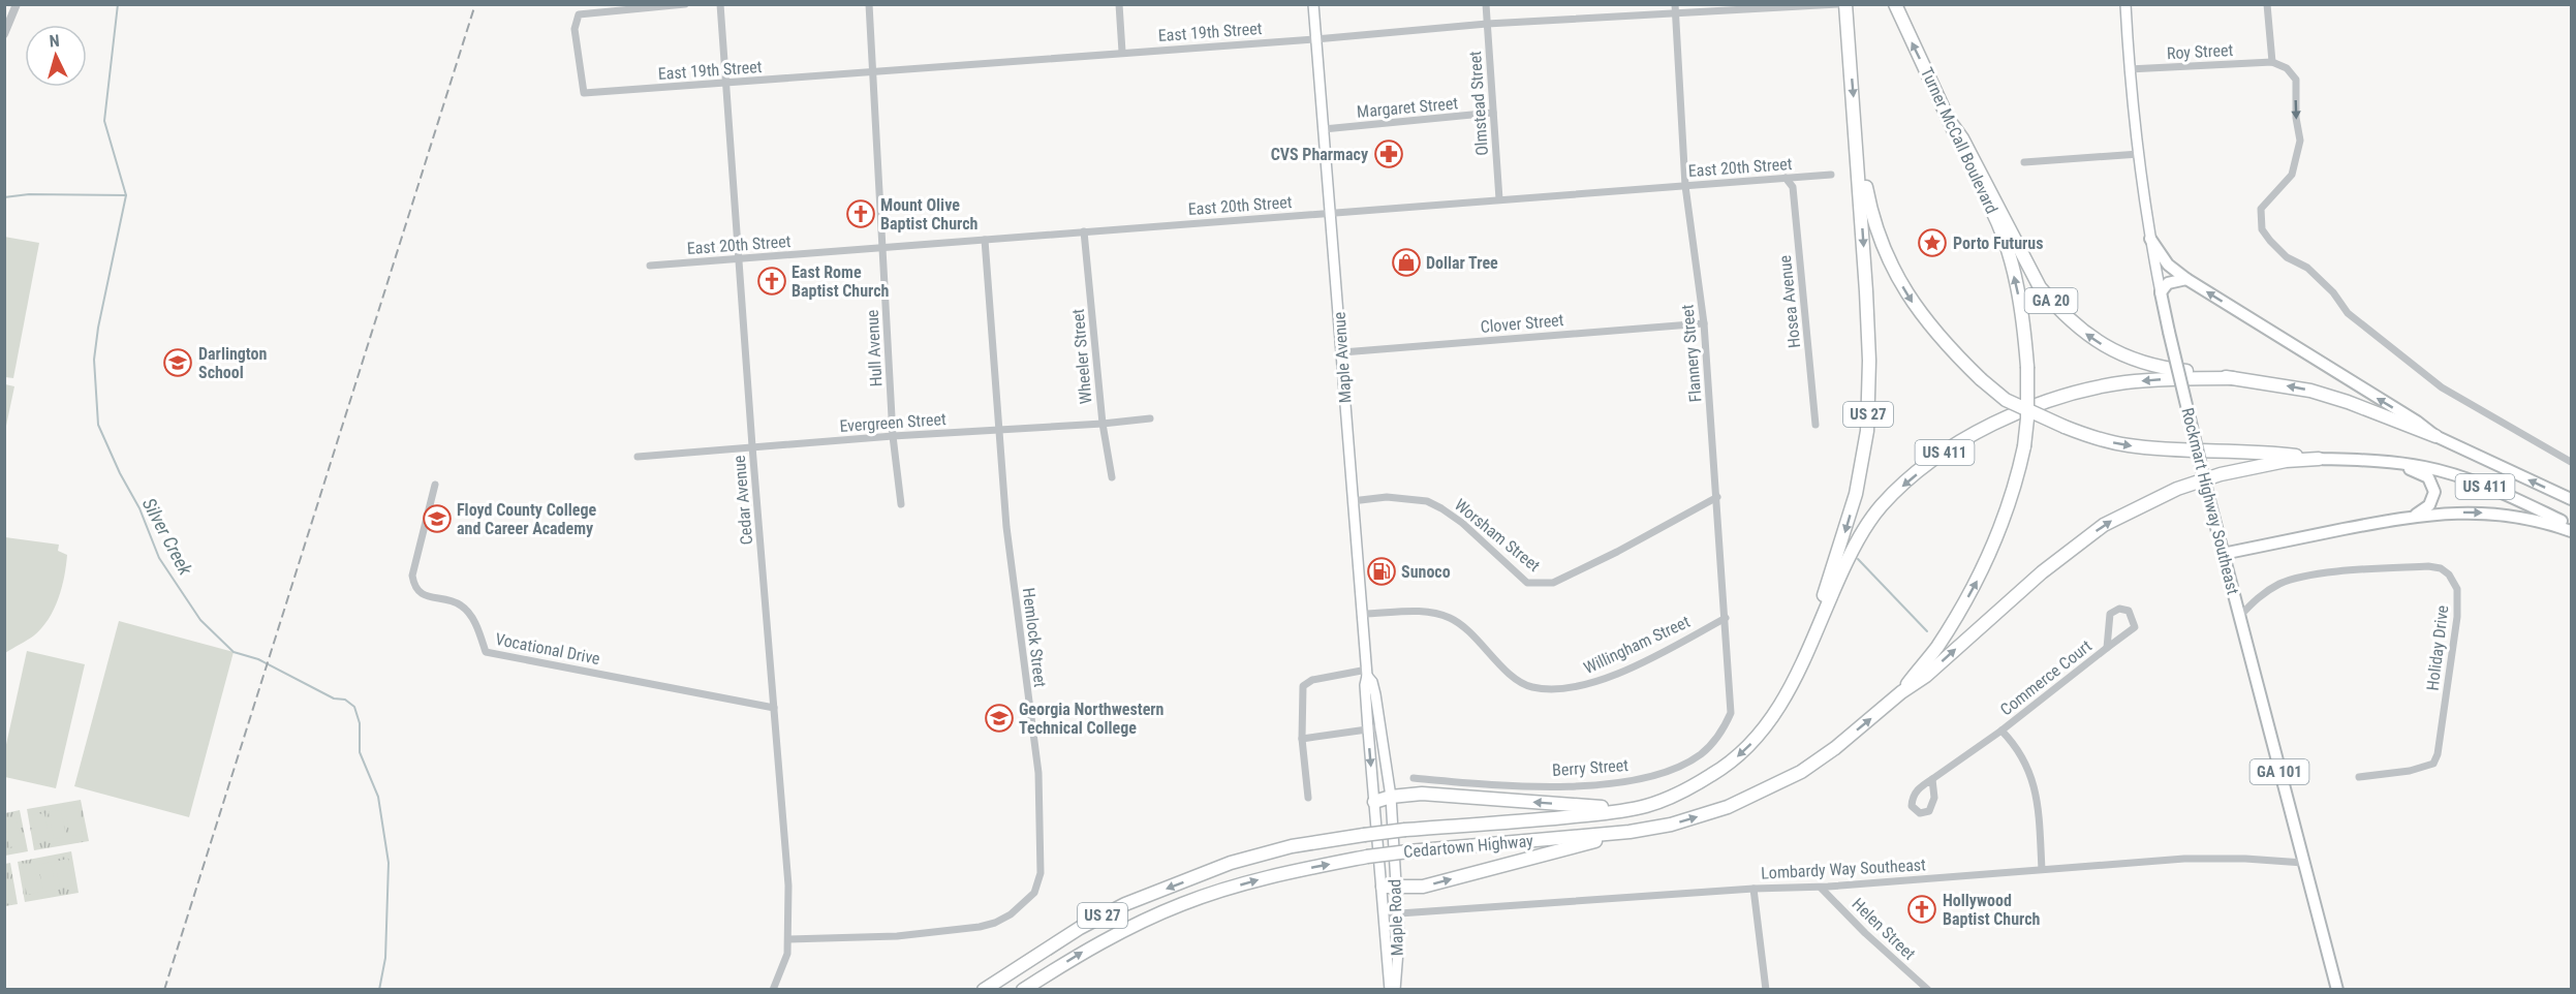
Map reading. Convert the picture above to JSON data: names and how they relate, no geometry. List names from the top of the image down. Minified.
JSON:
{"streets":{"highway":["Turner McCall Boulevard","GA 20","US 27","US 411","Cedartown Highway"],"main road":["Maple Avenue","Rockmart Highway Southeast","GA 101","Maple Road"],"street":["East 19th Street","Roy Street","Olmstead Street","Margaret Street","East 20th Street","Hosea Avenue","Clover Street","Hull Avenue","Flannery Street","Wheeler Street","Evergreen Street","Cedar Avenue","Worsham Street","Hemlock Street","Willingham Street","Holiday Drive","Vocational Drive","Commerce Court","Berry Street","Lombardy Way Southeast","Helen Street"]},"crossings":[["East 19th Street","Olmstead Street"],["East 19th Street","Hull Avenue"],["East 19th Street","Flannery Street"],["East 19th Street","Maple Avenue"],["East 19th Street","Cedar Avenue"],["Roy Street","Rockmart Highway Southeast"],["Olmstead Street","Margaret Street"],["Olmstead Street","East 20th Street"],["Margaret Street","Maple Avenue"],["Turner McCall Boulevard","GA 20"],["Turner McCall Boulevard","US 411"],["Turner McCall Boulevard","Cedartown Highway"],["East 20th Street","Hosea Avenue"],["East 20th Street","Hull Avenue"],["East 20th Street","Flannery Street"],["East 20th Street","Wheeler Street"],["East 20th Street","Maple Avenue"],["East 20th Street","Cedar Avenue"],["East 20th Street","Hemlock Street"],["GA 20","US 411"],["Clover Street","Flannery Street"],["Clover Street","Maple Avenue"],["Hull Avenue","Evergreen Street"],["Flannery Street","Worsham Street"],["Flannery Street","Willingham Street"],["Flannery Street","Berry Street"],["Wheeler Street","Evergreen Street"],["Maple Avenue","Worsham Street"],["Maple Avenue","Willingham Street"],["Maple Avenue","Maple Road"],["US 27","US 411"],["US 27","Cedartown Highway"],["Evergreen Street","Cedar Avenue"],["Evergreen Street","Hemlock Street"],["US 411","Cedartown Highway"],["Cedar Avenue","Hemlock Street"],["Cedar Avenue","Vocational Drive"],["Rockmart Highway Southeast","Holiday Drive"],["Rockmart Highway Southeast","Lombardy Way Southeast"],["Commerce Court","Lombardy Way Southeast"],["Lombardy Way Southeast","Maple Road"],["Lombardy Way Southeast","Helen Street"]],"one_way":["Turner McCall Boulevard"],"water":["Silver Creek"],"places":{"pharmacy":["CVS Pharmacy"],"church":["Mount Olive Baptist Church","East Rome Baptist Church","Hollywood Baptist Church"],"place":["Porto Futurus"],"shop":["Dollar Tree"],"school or university":["Darlington School","Floyd County College and Career Academy","Georgia Northwestern Technical College"],"fuel station":["Sunoco"]},"north":"top"}
